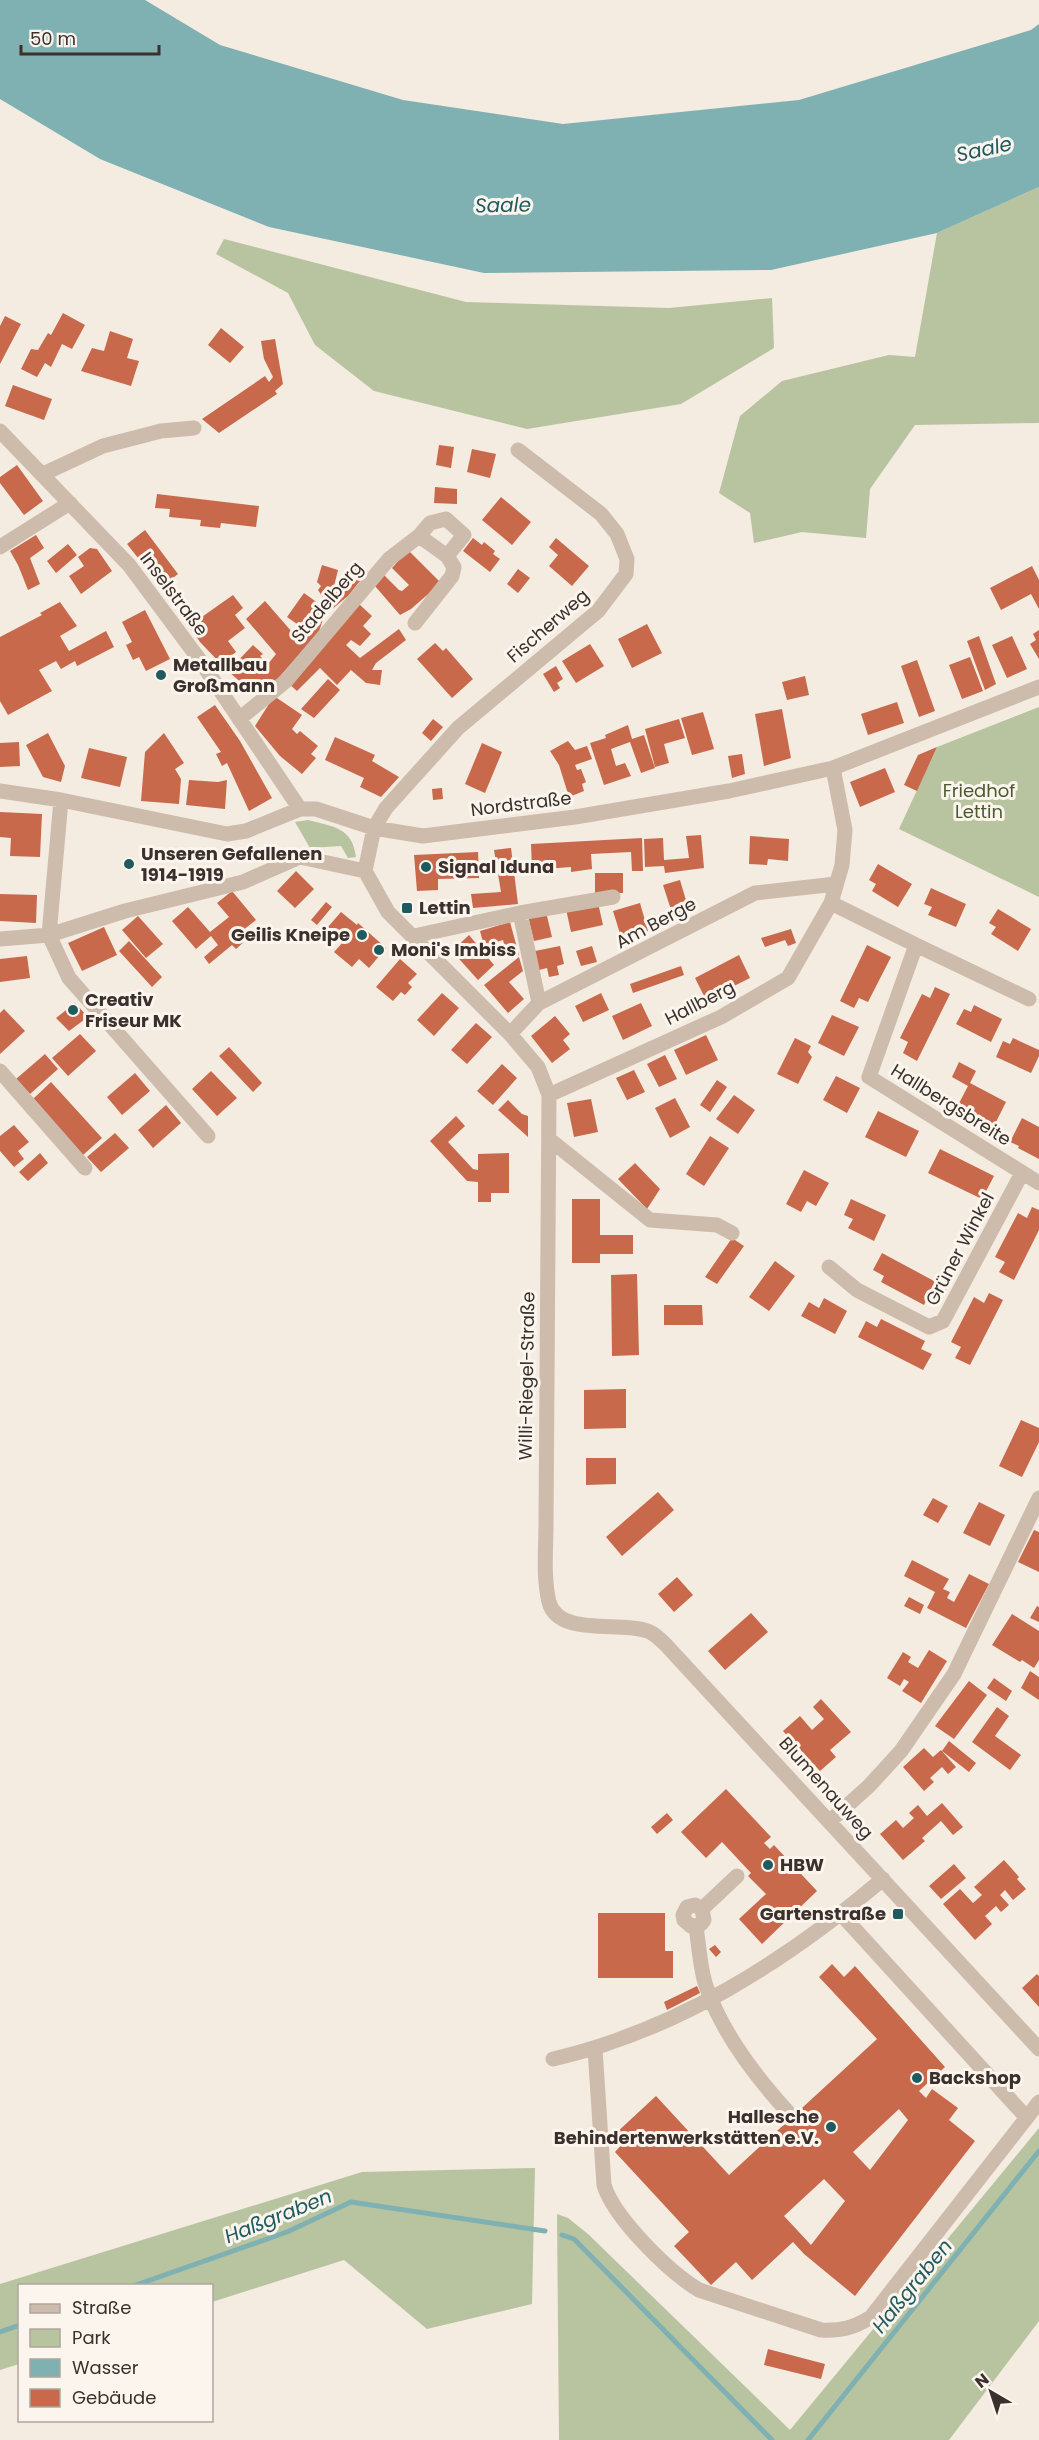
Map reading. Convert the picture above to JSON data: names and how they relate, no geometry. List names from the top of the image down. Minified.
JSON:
{"streets":{"street":["Inselstraße","Stadelberg","Fischerweg","Nordstraße","Am Berge","Hallberg","Hallbergsbreite","Grüner Winkel","Willi-Riegel-Straße","Blumenauweg"]},"crossings":[["Inselstraße","Stadelberg"],["Inselstraße","Nordstraße"],["Fischerweg","Nordstraße"],["Nordstraße","Hallberg"],["Am Berge","Hallberg"],["Am Berge","Willi-Riegel-Straße"],["Hallberg","Willi-Riegel-Straße"],["Hallbergsbreite","Grüner Winkel"],["Willi-Riegel-Straße","Blumenauweg"]],"water":["Saale","Haßgraben"],"parks":["Friedhof Lettin"],"places":{"other":["Metallbau Großmann","Unseren Gefallenen 1914-1919","Signal Iduna","Geilis Kneipe","Moni's Imbiss","Creativ Friseur MK","HBW","Backshop","Hallesche Behindertenwerkstätten e.V."],"transit":["Lettin","Gartenstraße"]},"legend":["Straße","Park","Wasser","Gebäude"],"scale_bar":"50 m","north":"top left"}
